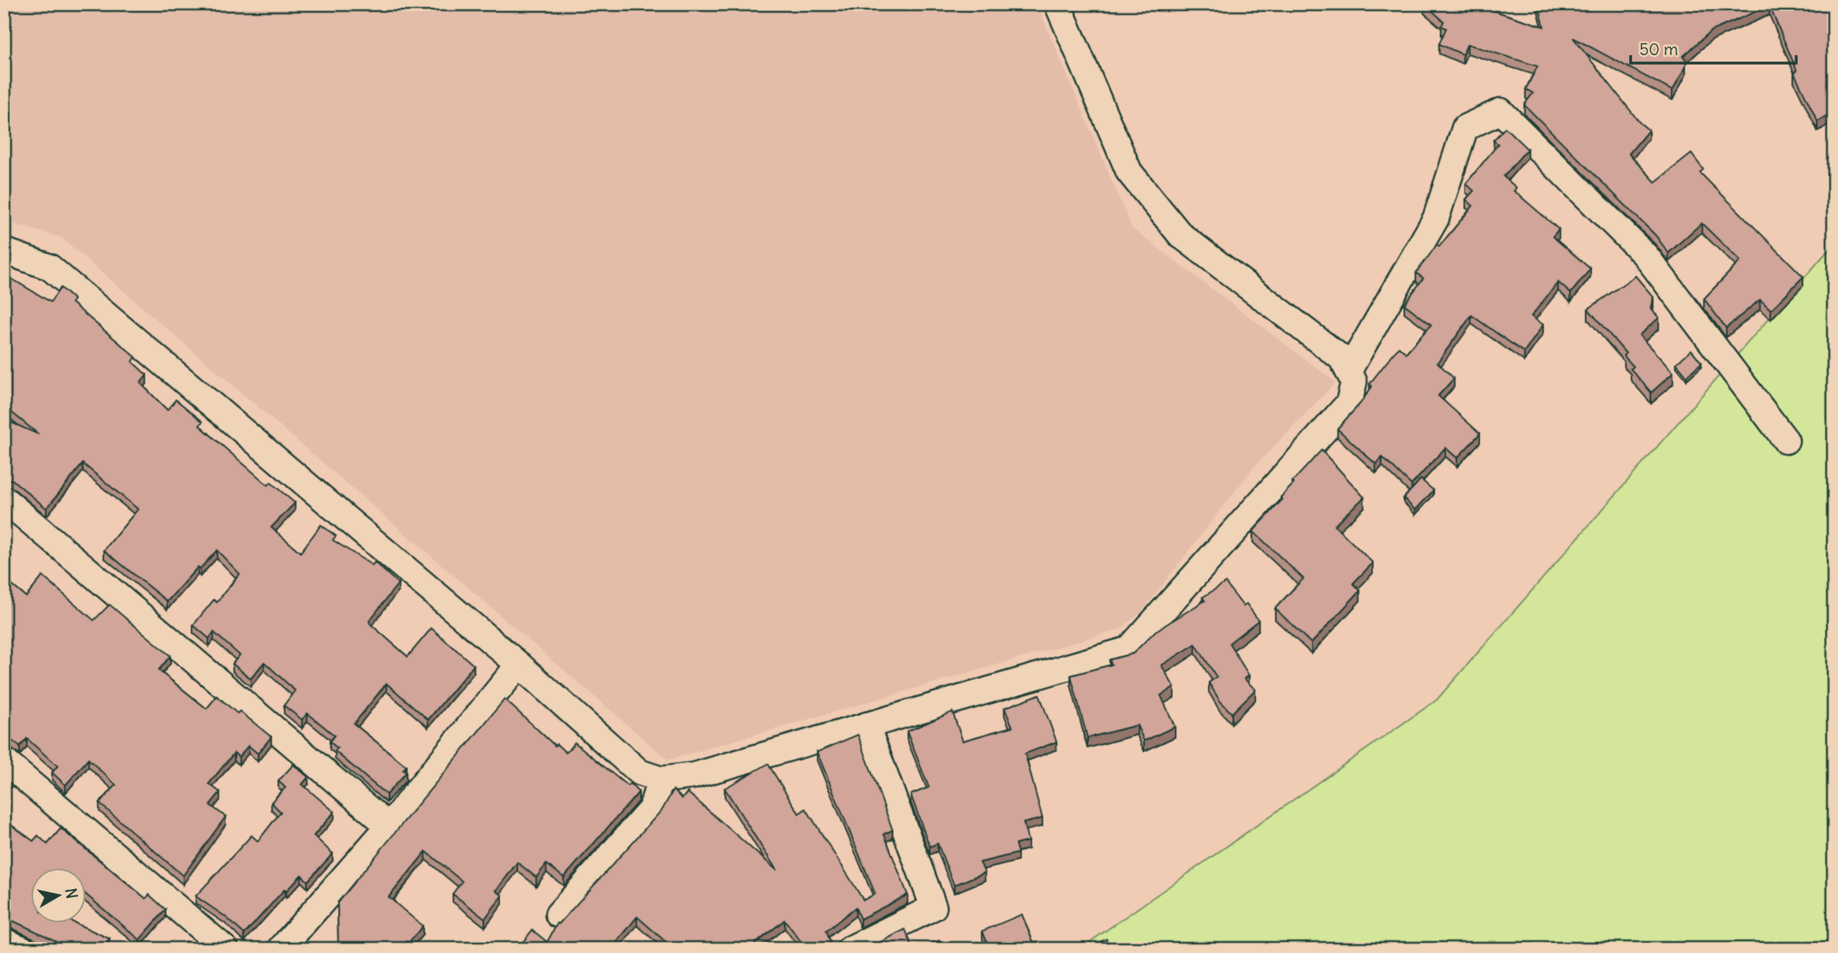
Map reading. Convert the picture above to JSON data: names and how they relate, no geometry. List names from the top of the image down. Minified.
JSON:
{"scale_bar":"50 m","north":"right"}
